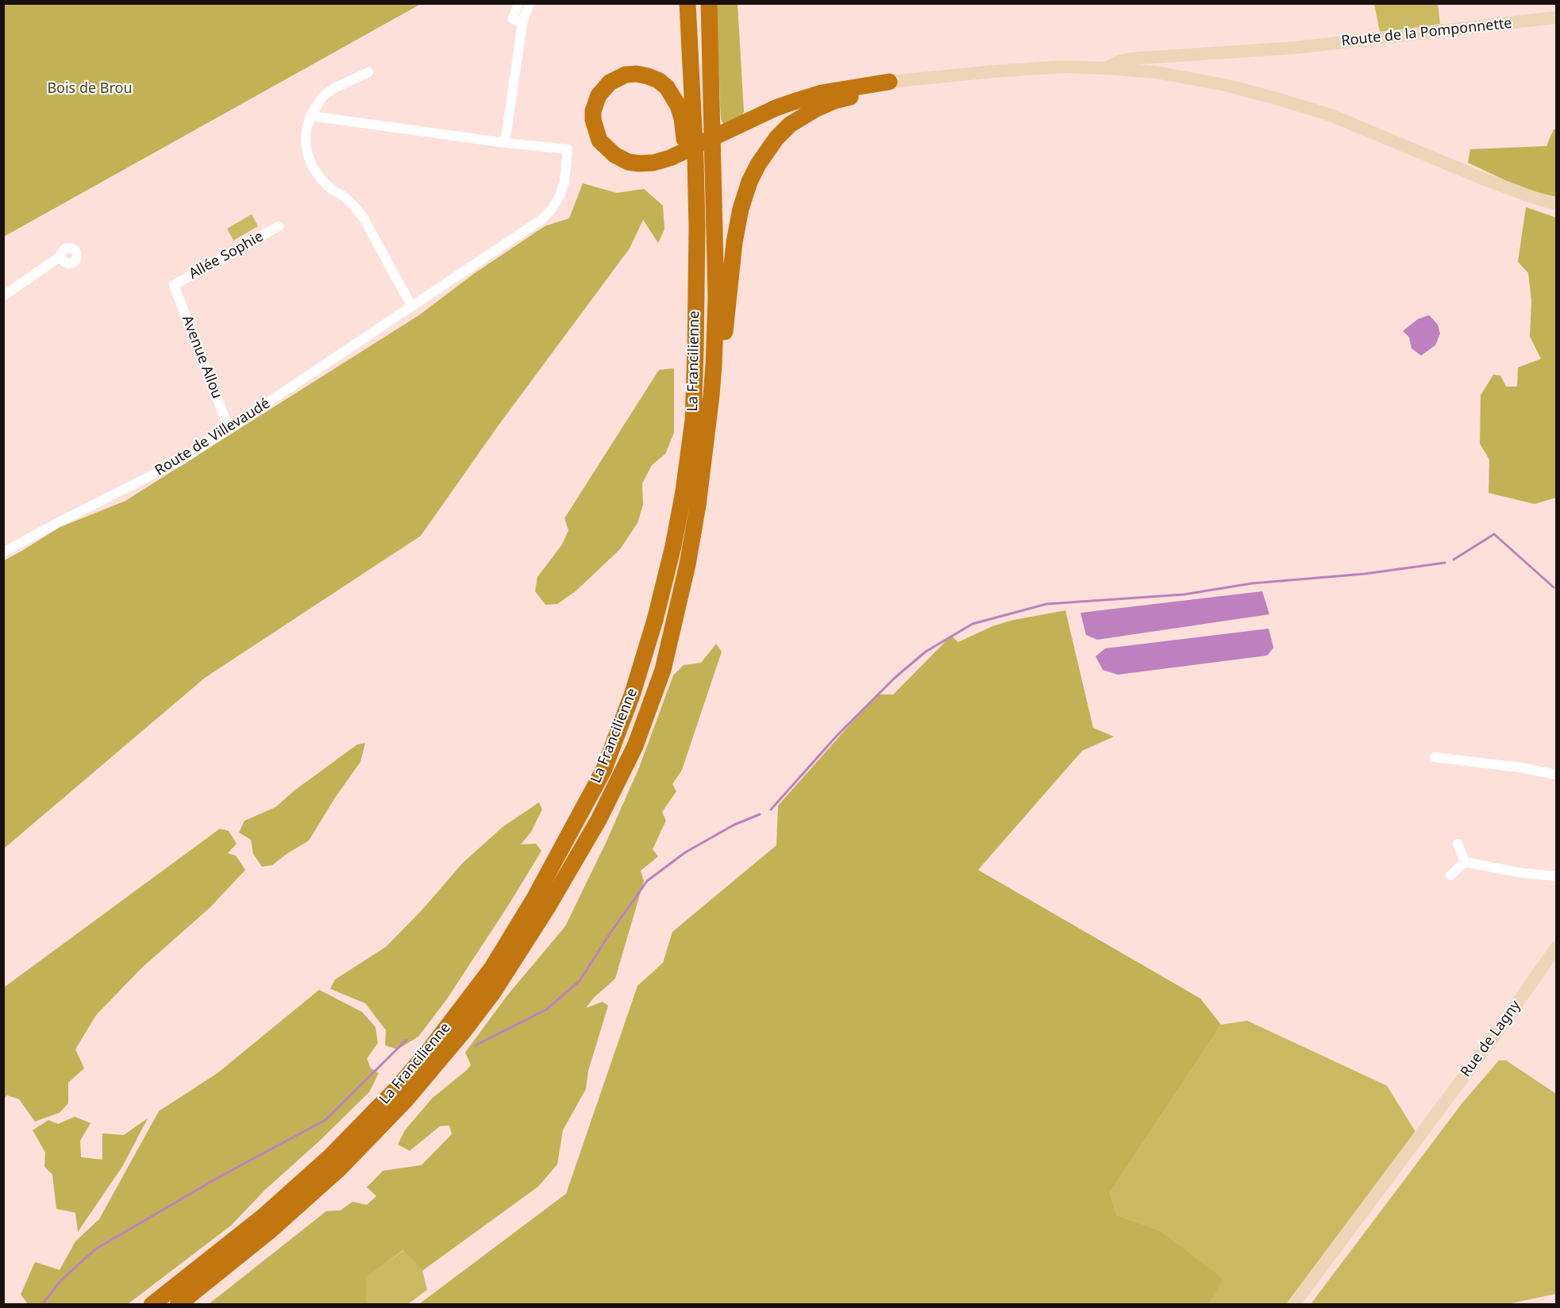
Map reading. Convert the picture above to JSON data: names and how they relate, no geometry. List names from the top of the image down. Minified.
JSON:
{"streets":{"highway":["La Francilienne"],"main road":["Route de la Pomponnette","Rue de Lagny"],"street":["Allée Sophie","Avenue Allou","Route de Villevaudé"]},"crossings":[["Allée Sophie","Avenue Allou"],["Avenue Allou","Route de Villevaudé"]],"parks":["Bois de Brou"]}
